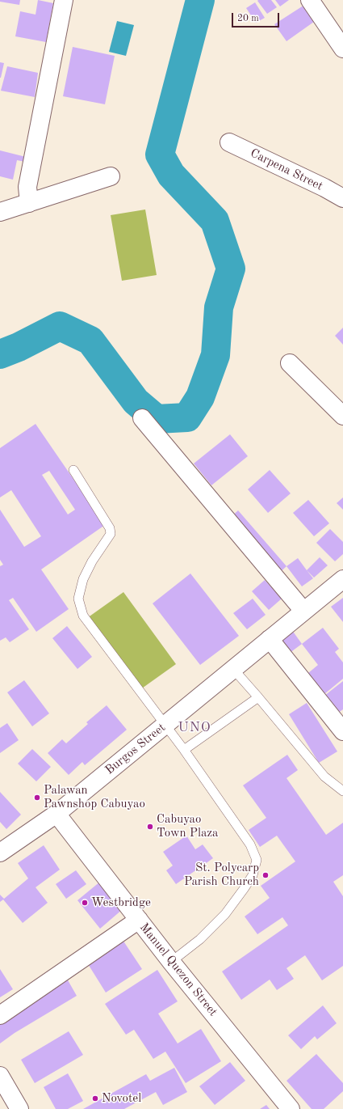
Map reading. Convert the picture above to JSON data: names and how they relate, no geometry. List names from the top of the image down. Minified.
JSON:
{"streets":{"street":["Carpena Street","Burgos Street","Manuel Quezon Street"]},"crossings":[["Burgos Street","Manuel Quezon Street"]],"districts":["UNO"],"places":["Palawan Pawnshop Cabuyao","Cabuyao Town Plaza","St. Polycarp Parish Church","Westbridge","Novotel"],"scale_bar":"20 m"}
